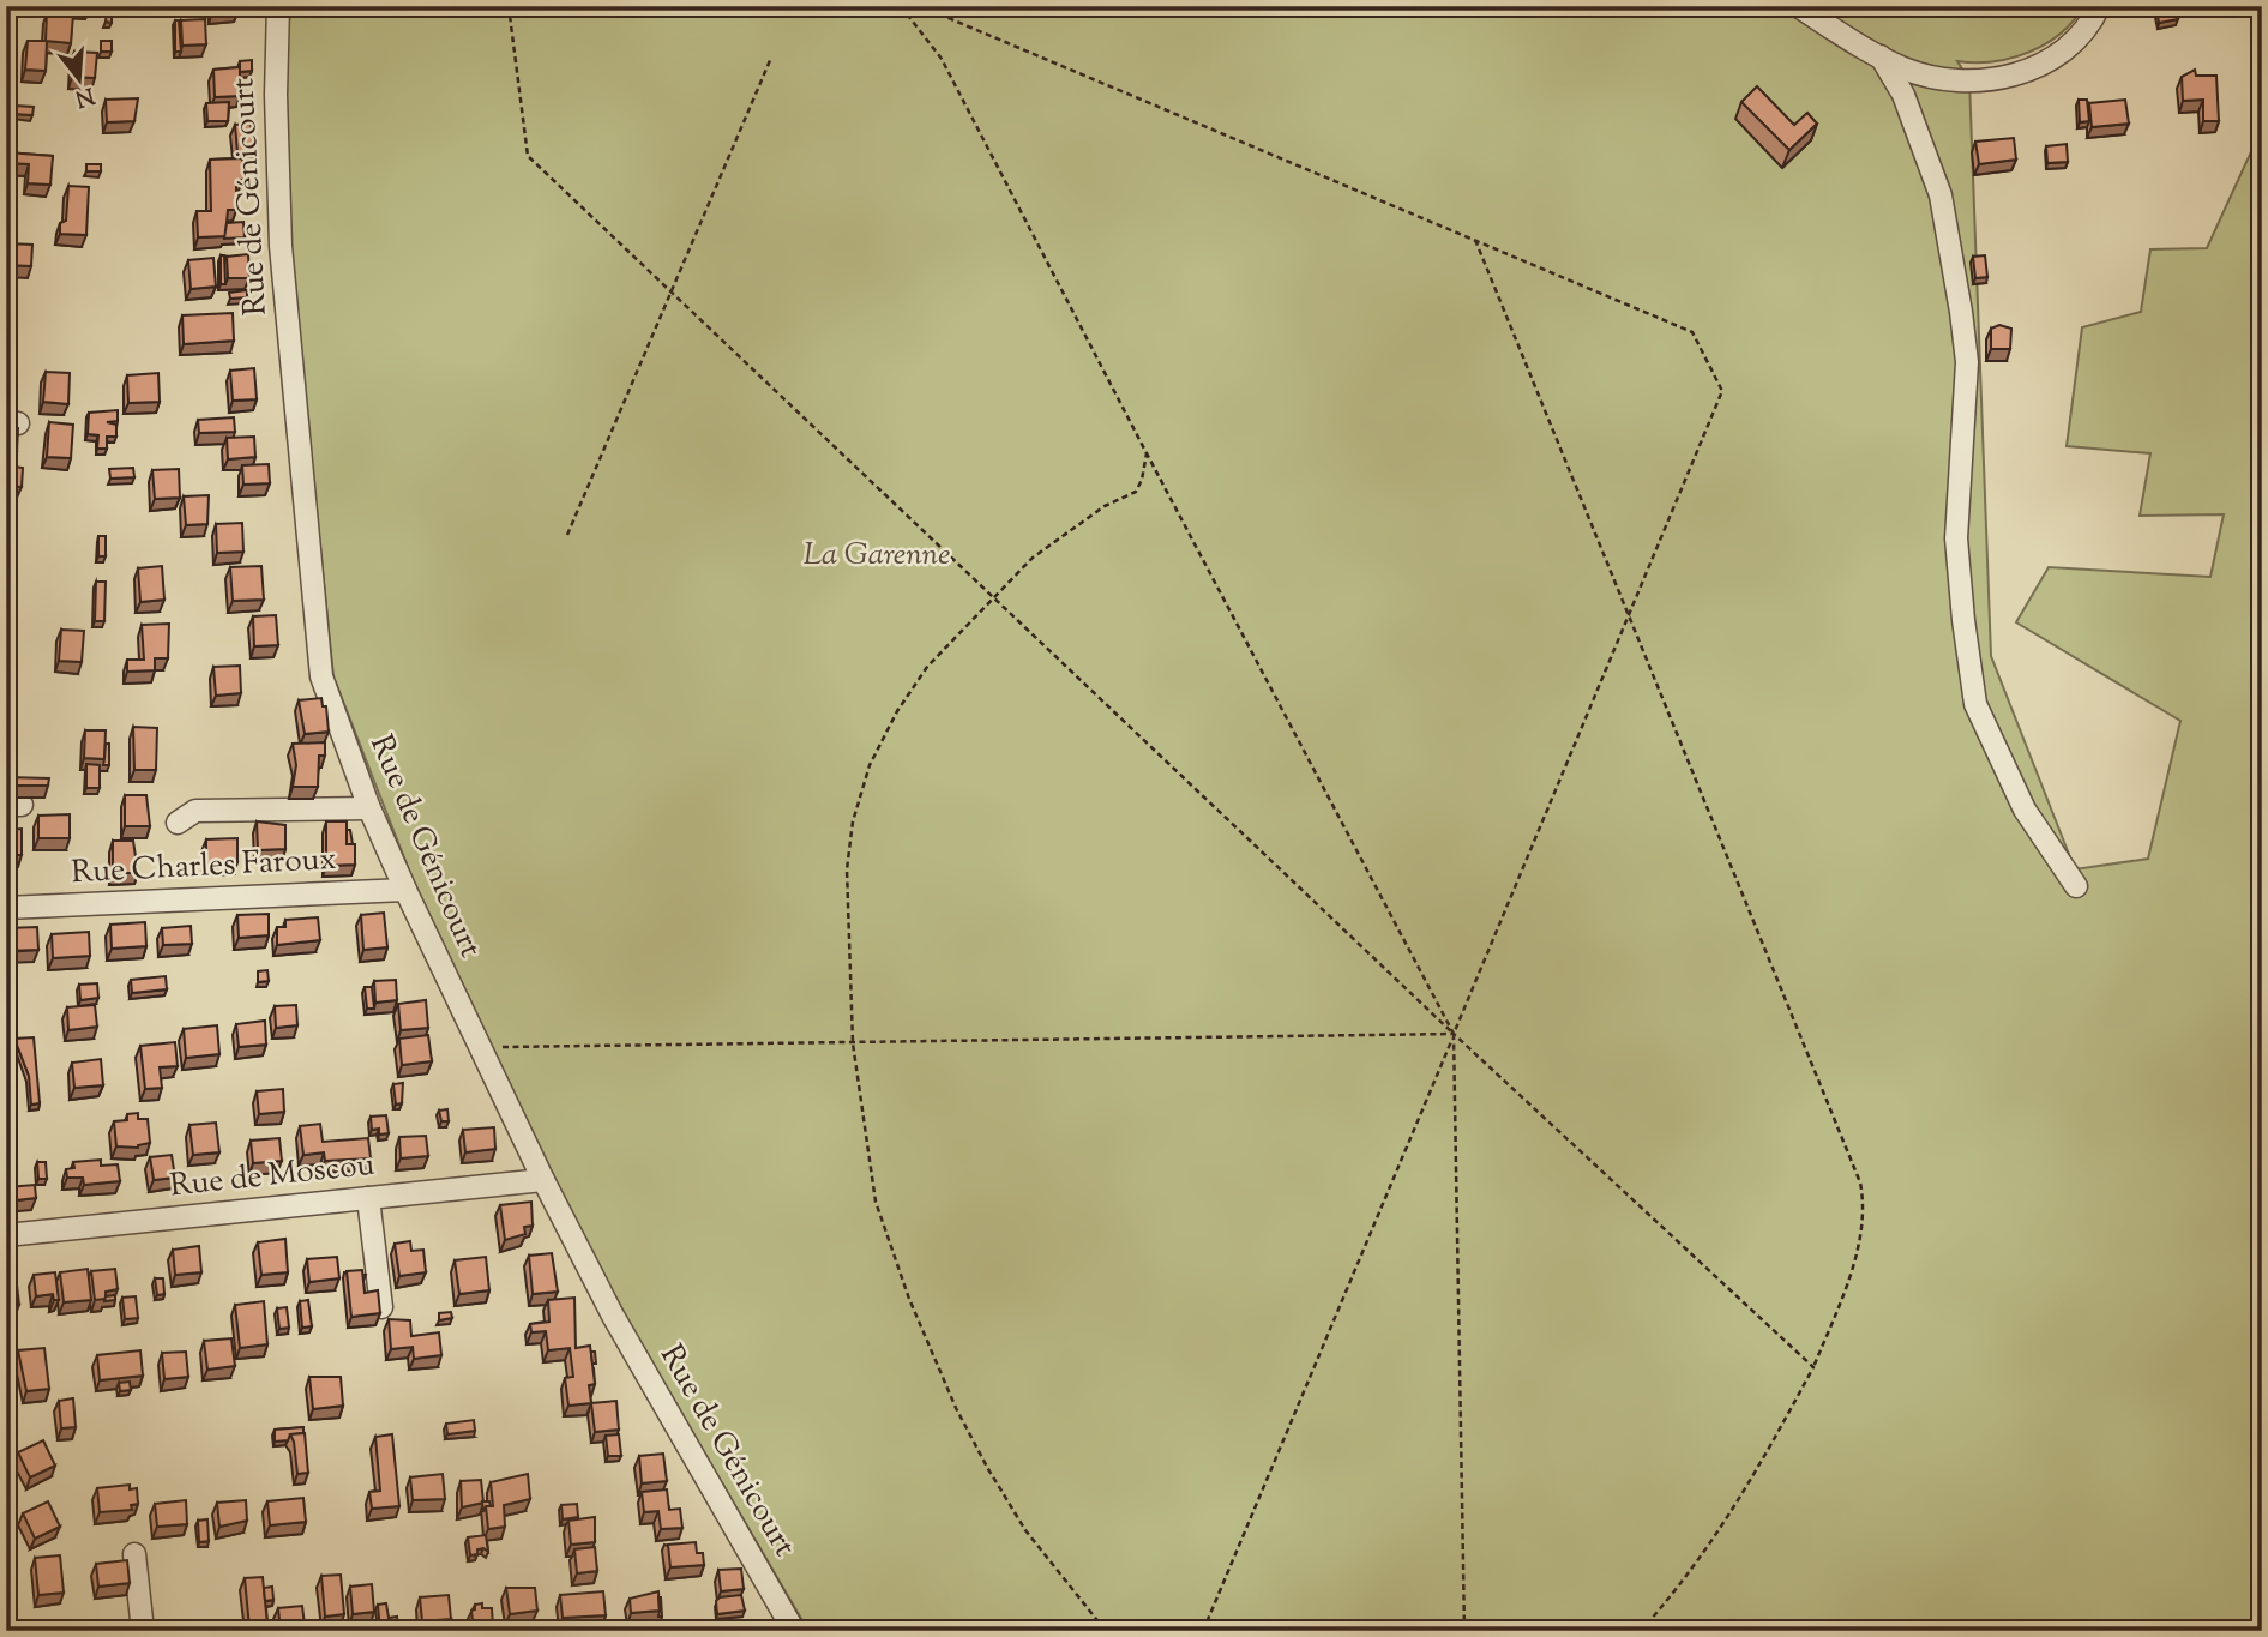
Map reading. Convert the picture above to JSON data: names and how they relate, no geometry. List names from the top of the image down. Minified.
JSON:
{"streets":{"street":["Rue de Génicourt","Rue Charles Faroux","Rue de Moscou"]},"crossings":[["Rue de Génicourt","Rue Charles Faroux"],["Rue de Génicourt","Rue de Moscou"]],"parks":["La Garenne"],"north":"bottom"}
